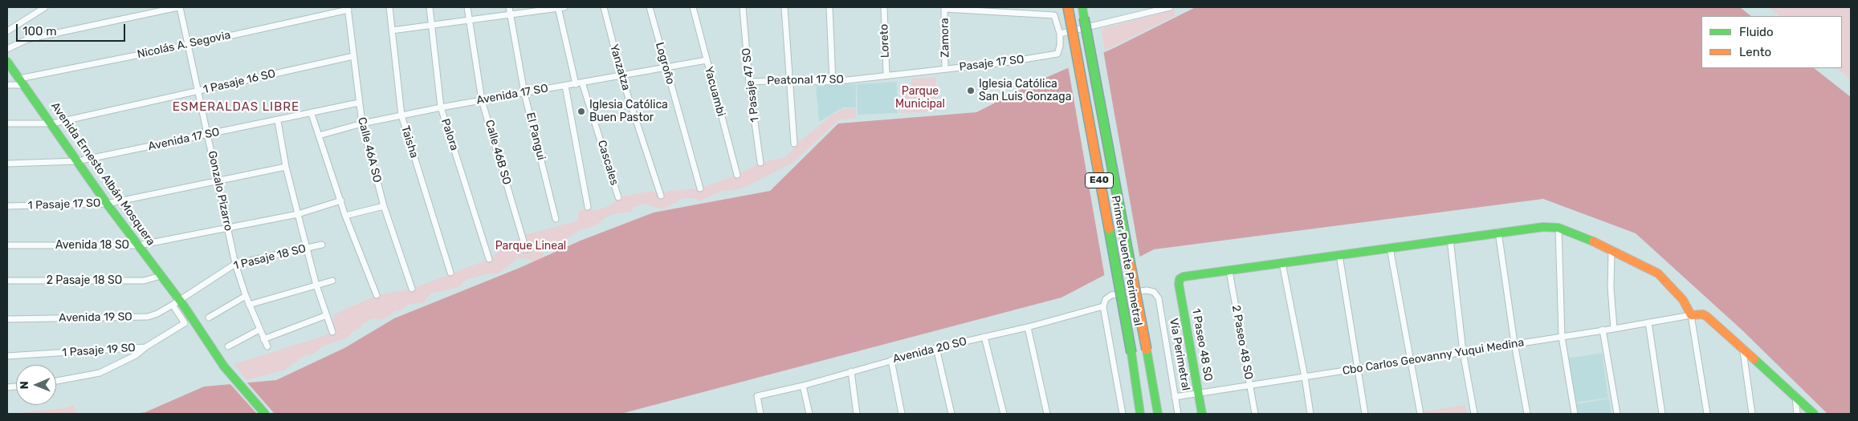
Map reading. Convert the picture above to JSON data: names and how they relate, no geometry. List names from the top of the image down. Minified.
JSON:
{"streets":{"main road":["Avenida Ernesto Albán Mosquera","E40","Primer Puente Perimetral","1 Paseo 48 SO"],"street":["Zamora","Loreto","Nicolás A. Segovia","Logroño","Pasaje 17 SO","Yanzatza","Peatonal 17 SO","1 Pasaje 16 SO","1 Pasaje 47 SO","Yacuambi","Avenida 17 SO","Palora","El Pangui","Taisha","Calle 46A SO","Calle 46B SO","Cascales","Gonzalo Pizarro","1 Pasaje 17 SO","Avenida 18 SO","1 Pasaje 18 SO","2 Pasaje 18 SO","Avenida 19 SO","2 Paseo 48 SO","1 Pasaje 19 SO","Avenida 20 SO","Vía Perimetral","Cbo Carlos Geovanny Yuqui Medina"]},"crossings":[["Zamora","Pasaje 17 SO"],["Loreto","Pasaje 17 SO"],["Loreto","Peatonal 17 SO"],["Nicolás A. Segovia","Calle 46A SO"],["Nicolás A. Segovia","Avenida Ernesto Albán Mosquera"],["Nicolás A. Segovia","Gonzalo Pizarro"],["Logroño","Avenida 17 SO"],["Pasaje 17 SO","Peatonal 17 SO"],["Yanzatza","Avenida 17 SO"],["Peatonal 17 SO","1 Pasaje 47 SO"],["1 Pasaje 16 SO","Calle 46A SO"],["1 Pasaje 16 SO","Avenida Ernesto Albán Mosquera"],["1 Pasaje 16 SO","Gonzalo Pizarro"],["Yacuambi","Avenida 17 SO"],["Avenida 17 SO","Palora"],["Avenida 17 SO","El Pangui"],["Avenida 17 SO","Taisha"],["Avenida 17 SO","Calle 46A SO"],["Avenida 17 SO","Calle 46B SO"],["Avenida 17 SO","Cascales"],["Avenida 17 SO","Avenida Ernesto Albán Mosquera"],["Avenida 17 SO","Gonzalo Pizarro"],["Avenida Ernesto Albán Mosquera","1 Pasaje 17 SO"],["Avenida Ernesto Albán Mosquera","Avenida 18 SO"],["Avenida Ernesto Albán Mosquera","1 Pasaje 18 SO"],["Avenida Ernesto Albán Mosquera","2 Pasaje 18 SO"],["Avenida Ernesto Albán Mosquera","Avenida 19 SO"],["Avenida Ernesto Albán Mosquera","1 Pasaje 19 SO"],["Gonzalo Pizarro","1 Pasaje 17 SO"],["Gonzalo Pizarro","Avenida 18 SO"],["Gonzalo Pizarro","1 Pasaje 18 SO"],["1 Pasaje 18 SO","Avenida 19 SO"],["1 Pasaje 18 SO","1 Pasaje 19 SO"],["Avenida 19 SO","1 Pasaje 19 SO"],["2 Paseo 48 SO","1 Paseo 48 SO"],["2 Paseo 48 SO","Cbo Carlos Geovanny Yuqui Medina"],["1 Paseo 48 SO","Cbo Carlos Geovanny Yuqui Medina"],["Avenida 20 SO","Vía Perimetral"],["Vía Perimetral","Cbo Carlos Geovanny Yuqui Medina"]],"districts":["ESMERALDAS LIBRE"],"parks":["Parque Municipal","Parque Lineal"],"places":["Iglesia Católica San Luis Gonzaga","Iglesia Católica Buen Pastor"],"legend":["Fluido","Lento"],"scale_bar":"100 m","north":"left"}
